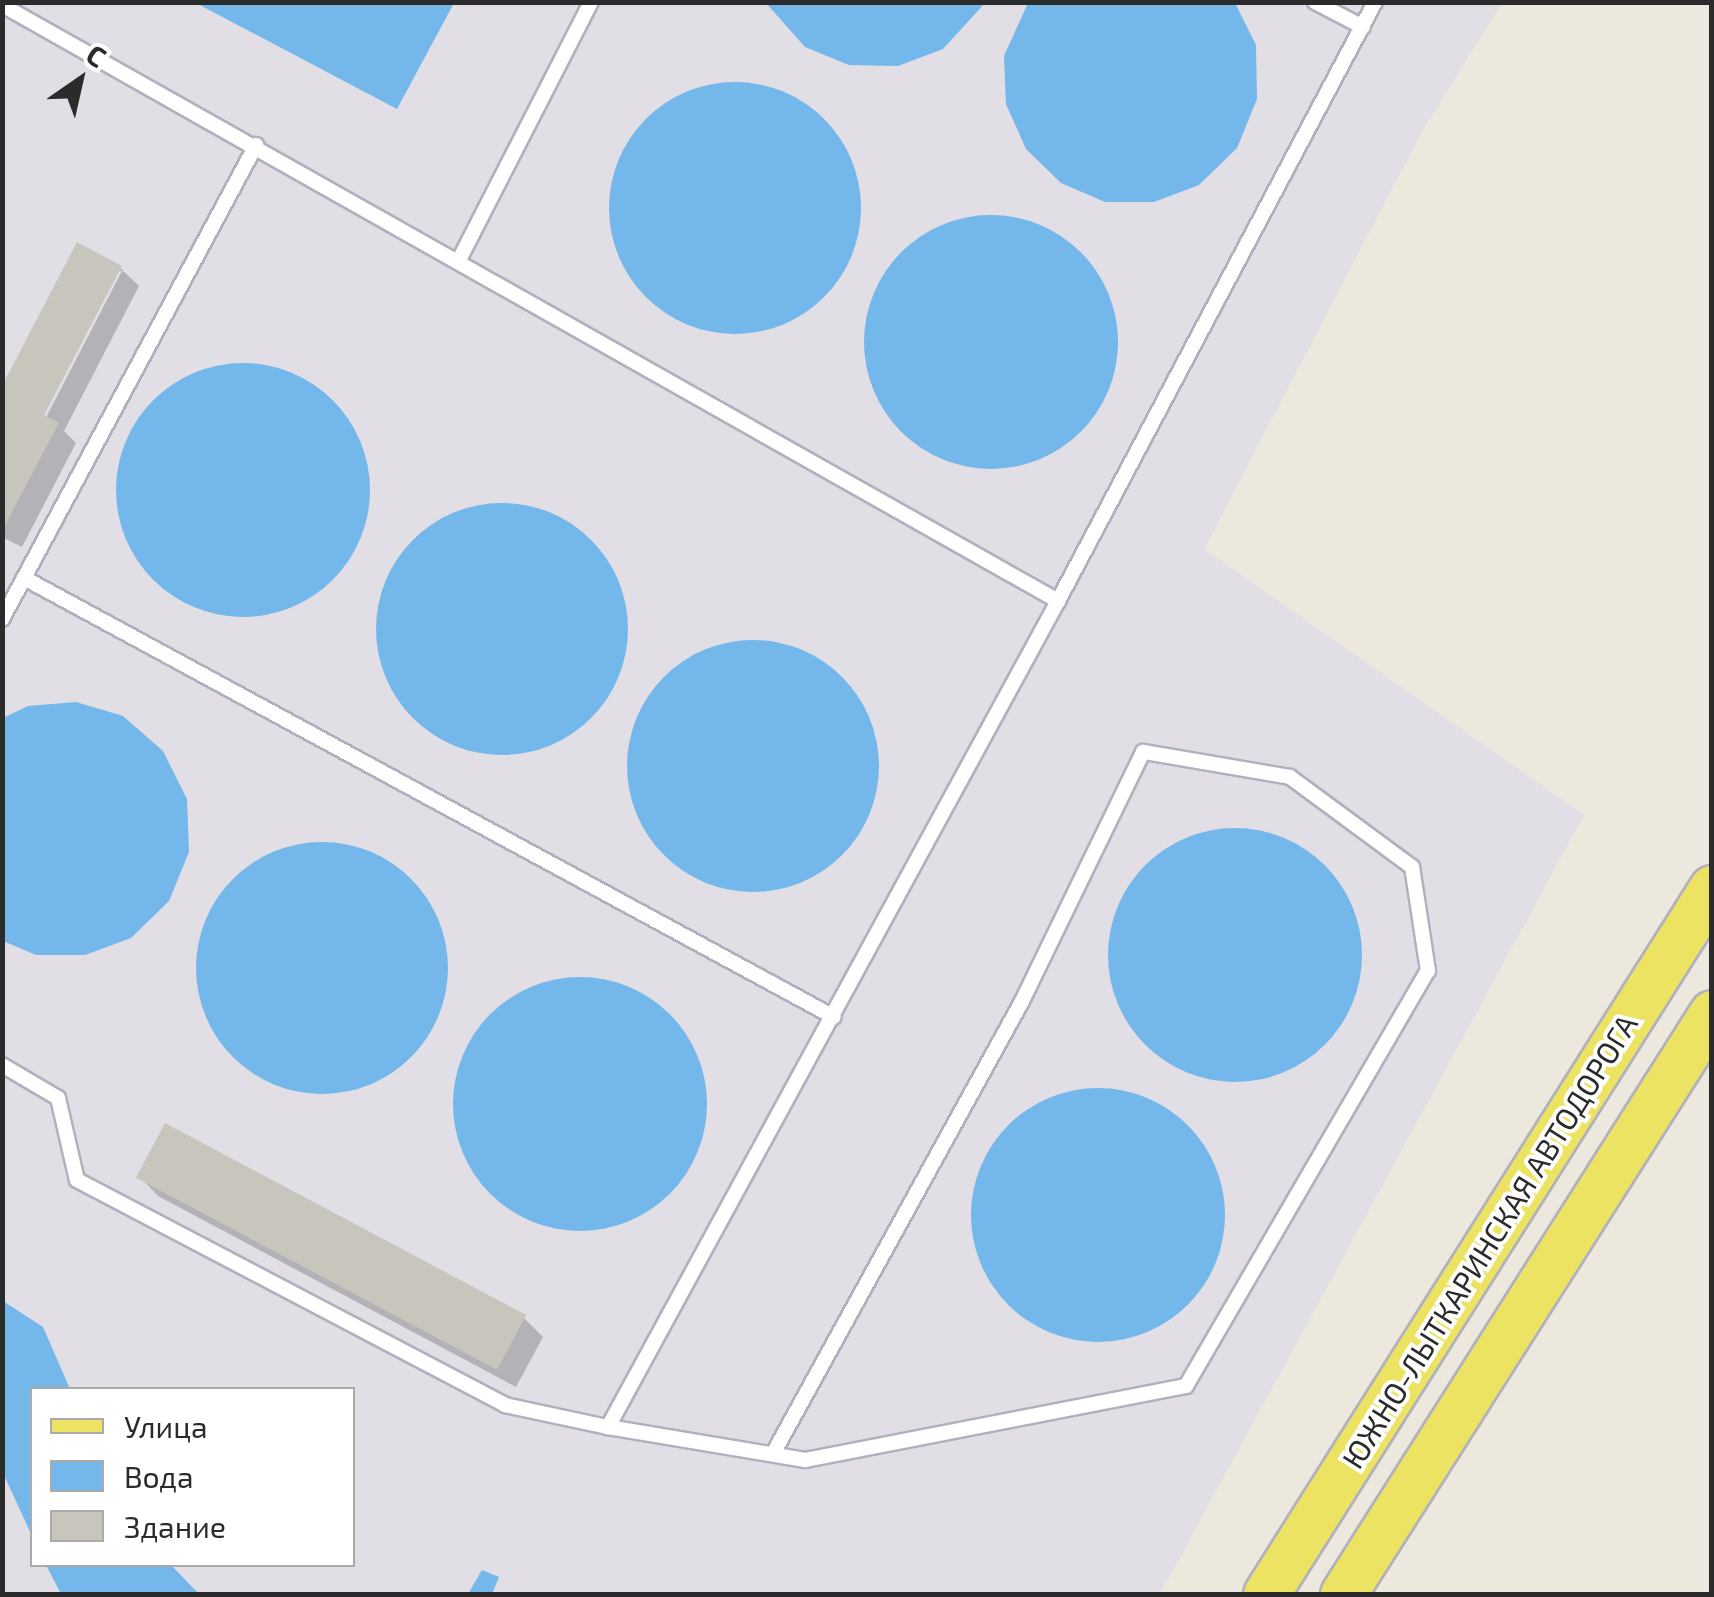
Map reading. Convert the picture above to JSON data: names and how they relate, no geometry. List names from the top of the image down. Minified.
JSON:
{"streets":{"main road":["ЮЖНО-ЛЫТКАРИНСКАЯ АВТОДОРОГА"]},"legend":["Улица","Вода","Здание"],"north":"top right"}
